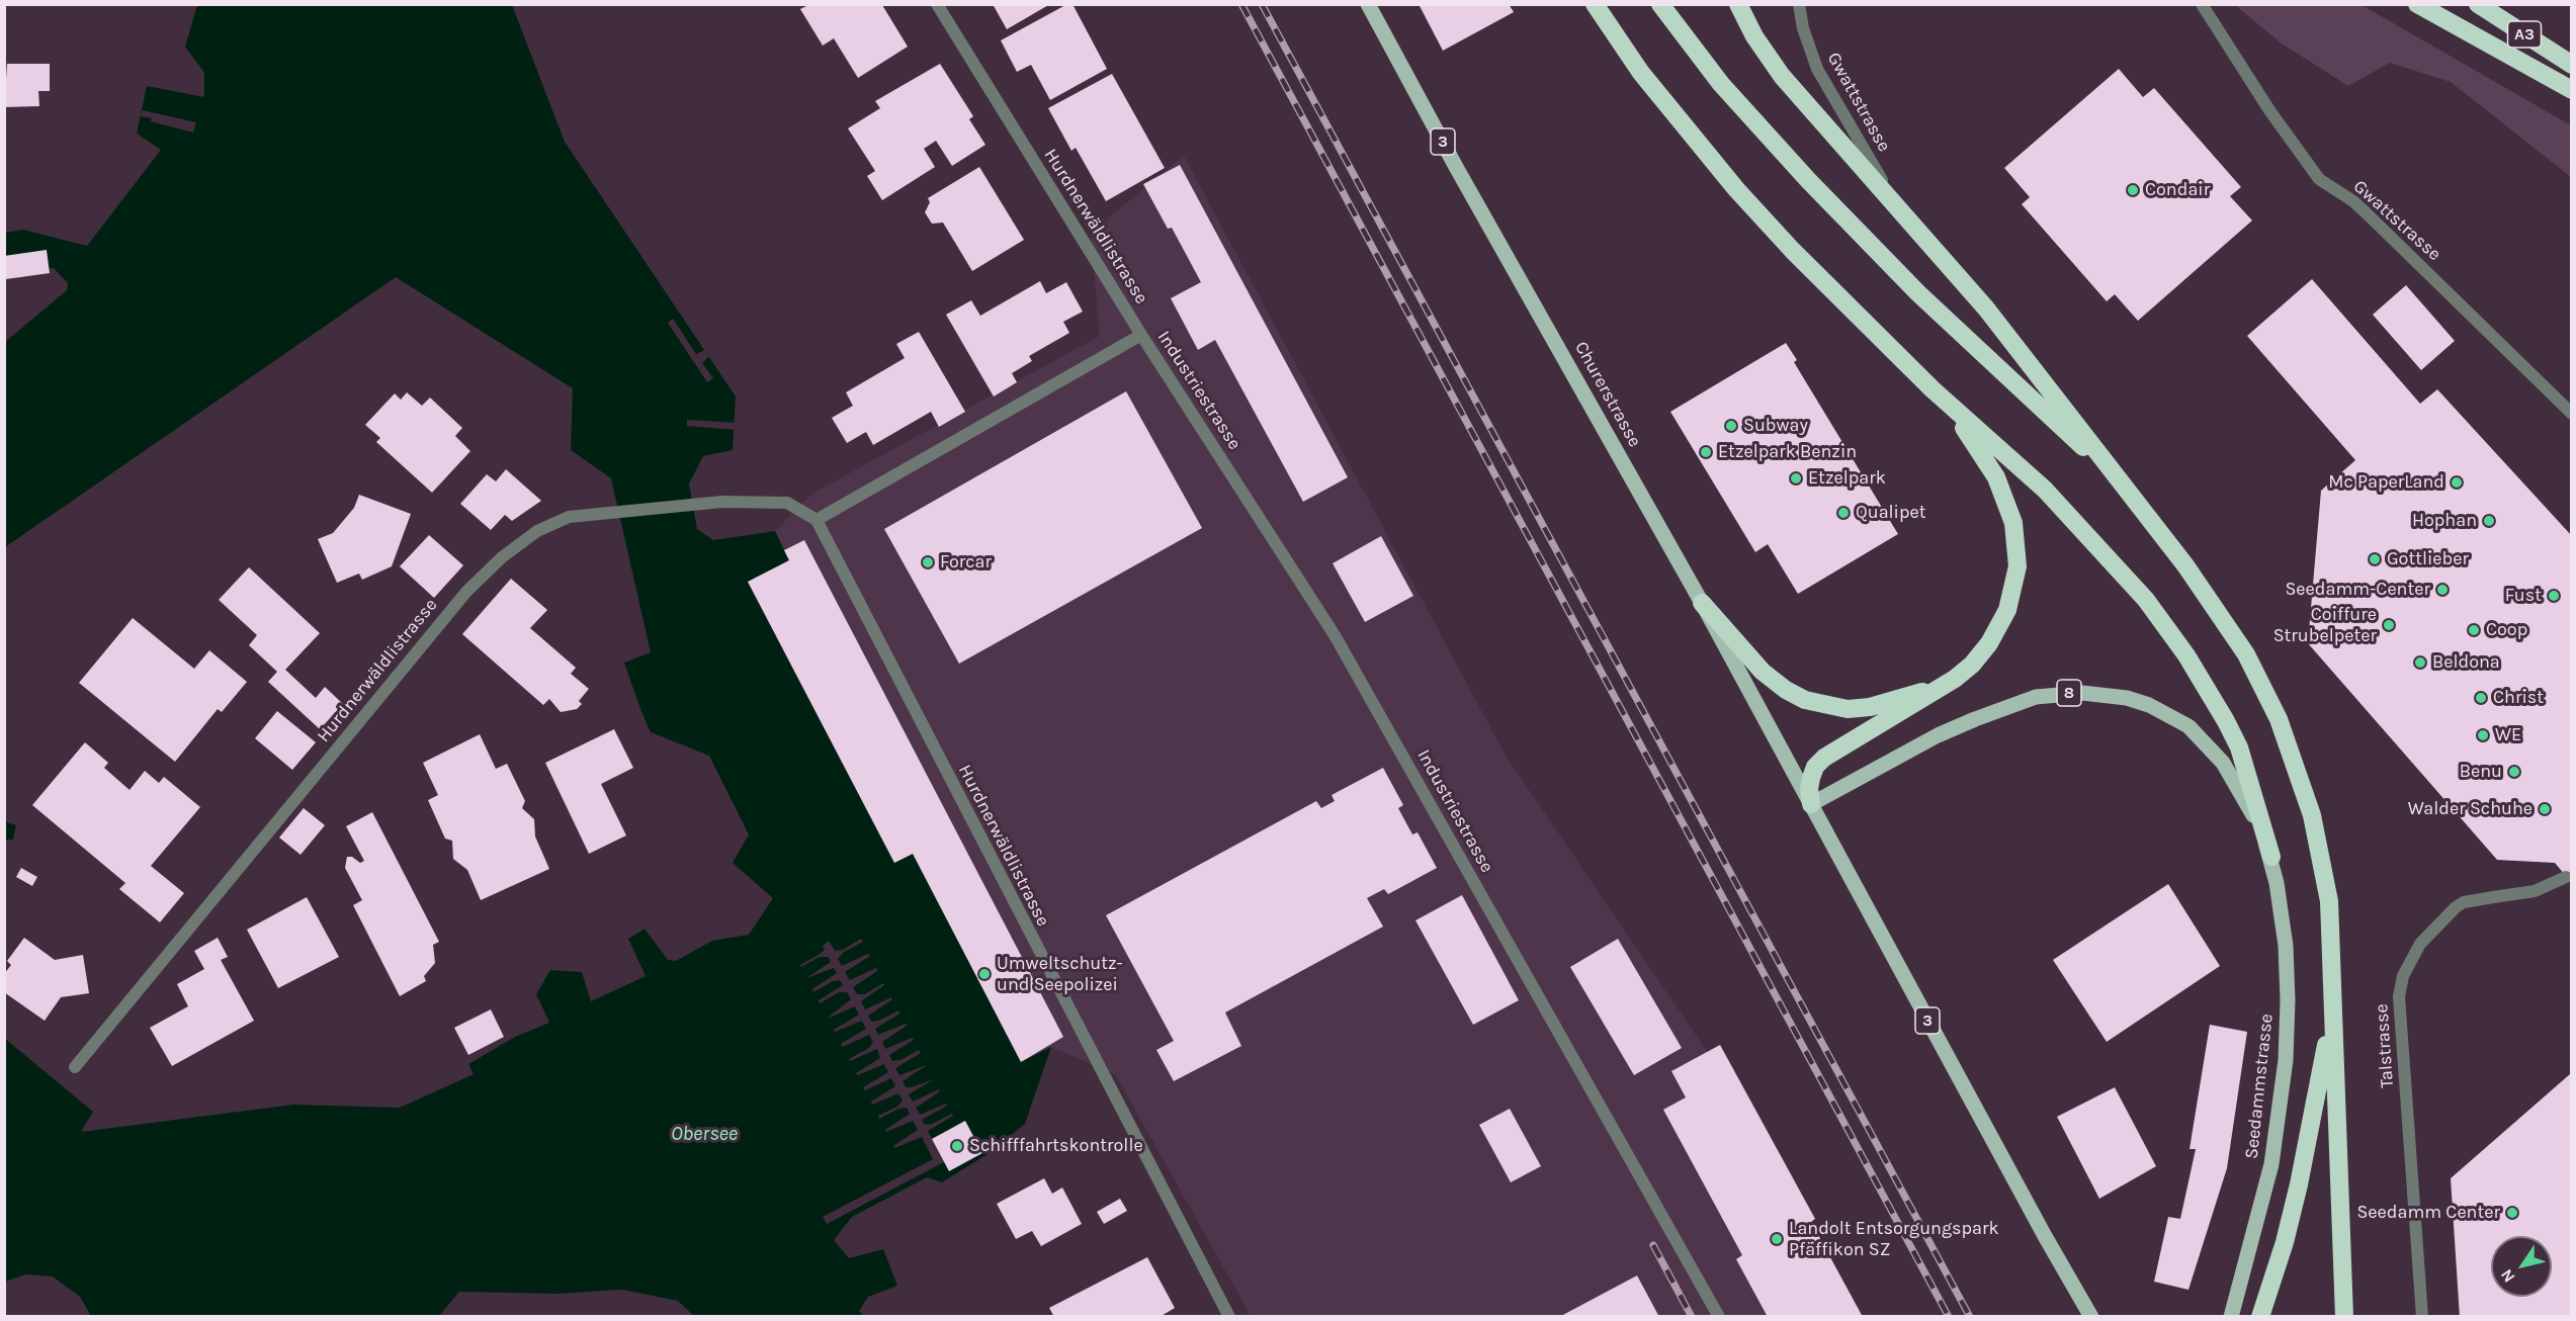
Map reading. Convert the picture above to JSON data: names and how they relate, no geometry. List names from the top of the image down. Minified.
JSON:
{"streets":{"highway":["A3"],"main road":["3","Churerstrasse","8","Seedammstrasse"],"street":["Gwattstrasse","Hurdnerwäldlistrasse","Industriestrasse","Talstrasse"]},"crossings":[["3","Churerstrasse"],["3","8"],["Hurdnerwäldlistrasse","Industriestrasse"],["Churerstrasse","8"],["8","Seedammstrasse"]],"water":["Obersee"],"places":["Condair","Subway","Etzelpark Benzin","Etzelpark","Mc PaperLand","Qualipet","Hophan","Gottlieber","Forcar","Seedamm-Center","Fust","Coiffure Strubelpeter","Coop","Beldona","Christ","WE","Benu","Walder Schuhe","Umweltschutz- und Seepolizei","Schifffahrtskontrolle","Seedamm Center","Landolt Entsorgungspark Pfäffikon SZ"],"north":"bottom left"}
